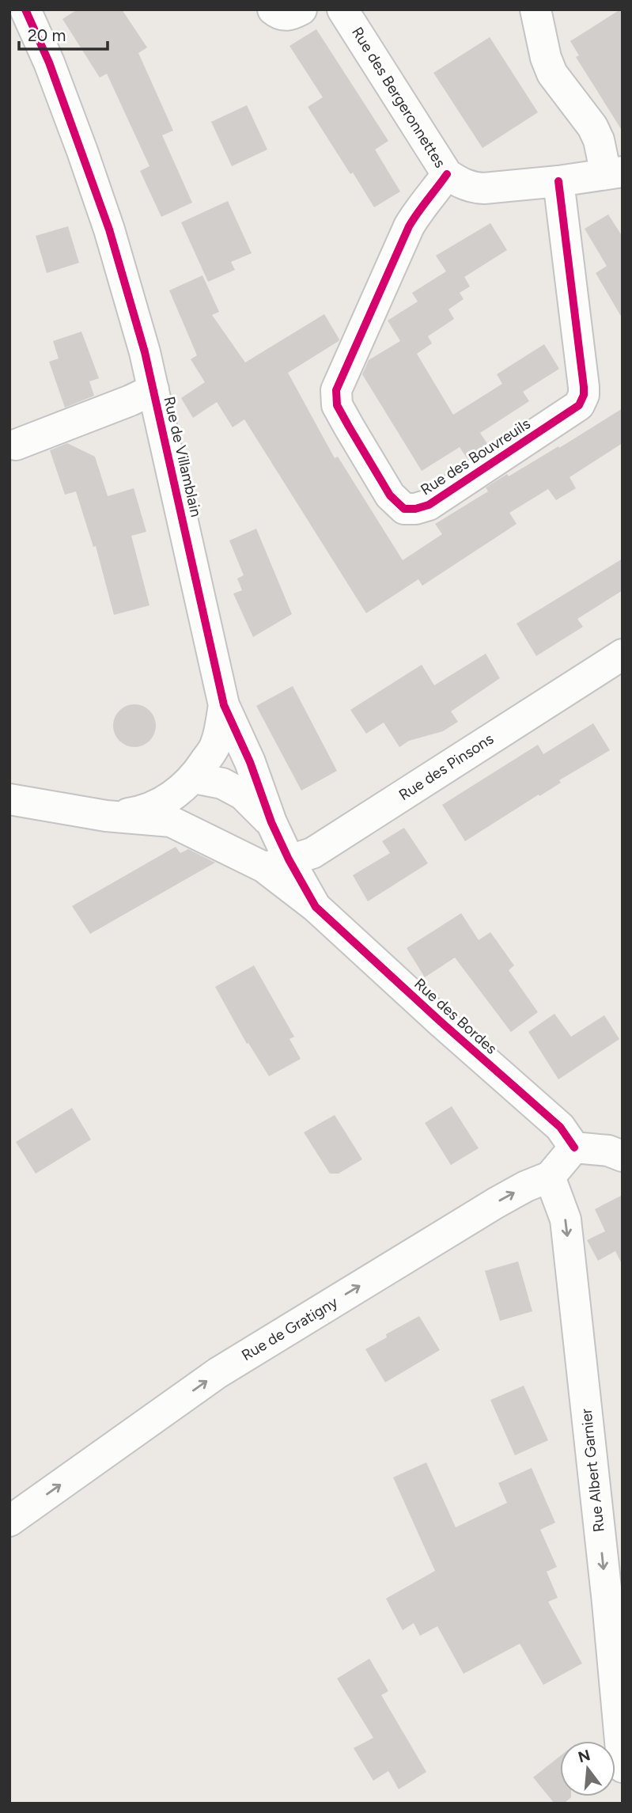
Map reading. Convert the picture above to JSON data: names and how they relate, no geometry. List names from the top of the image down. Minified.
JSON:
{"streets":{"street":["Rue des Bergeronnettes","Rue de Villamblain","Rue des Bouvreuils","Rue des Pinsons","Rue des Bordes","Rue de Gratigny","Rue Albert Garnier"]},"crossings":[["Rue des Bergeronnettes","Rue des Bouvreuils"],["Rue de Villamblain","Rue des Pinsons"],["Rue de Villamblain","Rue des Bordes"],["Rue des Bordes","Rue de Gratigny"],["Rue de Gratigny","Rue Albert Garnier"]],"one_way":["Rue de Gratigny","Rue Albert Garnier"],"scale_bar":"20 m","north":"top"}
